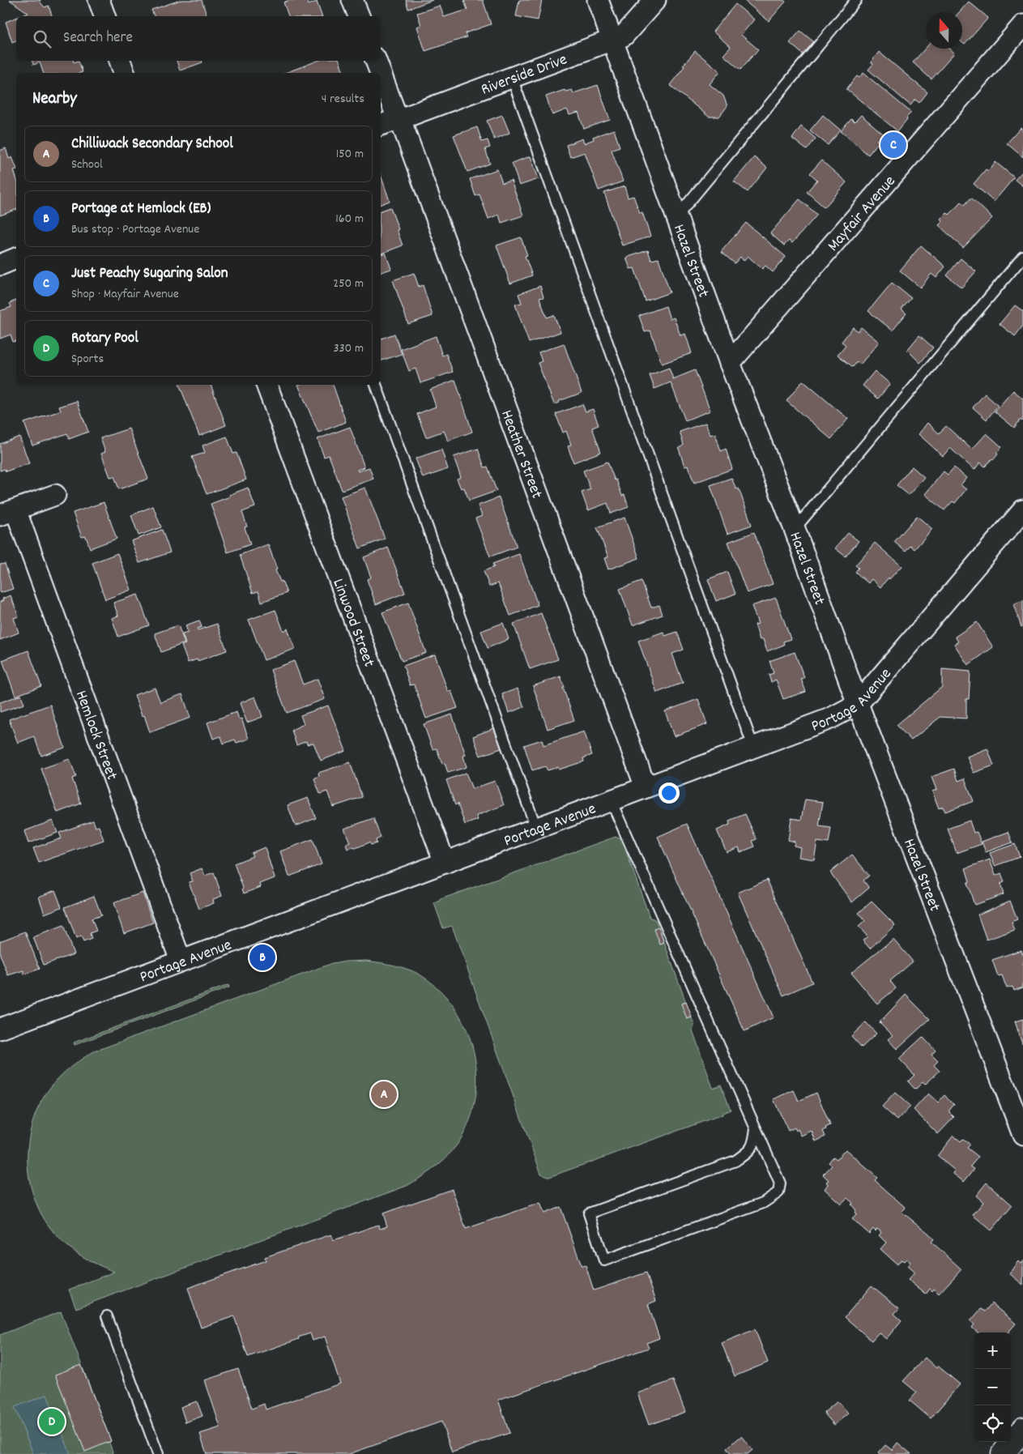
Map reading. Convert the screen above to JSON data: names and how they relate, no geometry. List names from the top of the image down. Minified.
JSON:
{"streets":{"street":["Riverside Drive","Mayfair Avenue","Hazel Street","Heather Street","Linwood Street","Portage Avenue","Hemlock Street"]},"crossings":[["Riverside Drive","Hazel Street"],["Riverside Drive","Heather Street"],["Mayfair Avenue","Hazel Street"],["Hazel Street","Portage Avenue"],["Heather Street","Portage Avenue"],["Linwood Street","Portage Avenue"],["Portage Avenue","Hemlock Street"]],"north":"top","page":{"search":"Search here","heading":["Nearby","4 results"],"list":[{"mark":"A","name":"Chilliwack Secondary School","note":"School","value":"150 m"},{"mark":"B","name":"Portage at Hemlock (EB)","note":"Bus stop · Portage Avenue","value":"160 m"},{"mark":"C","name":"Just Peachy Sugaring Salon","note":"Shop · Mayfair Avenue","value":"250 m"},{"mark":"D","name":"Rotary Pool","note":"Sports","value":"330 m"}],"pins":["C","B","A","D"],"map_buttons":["+","−"]}}
